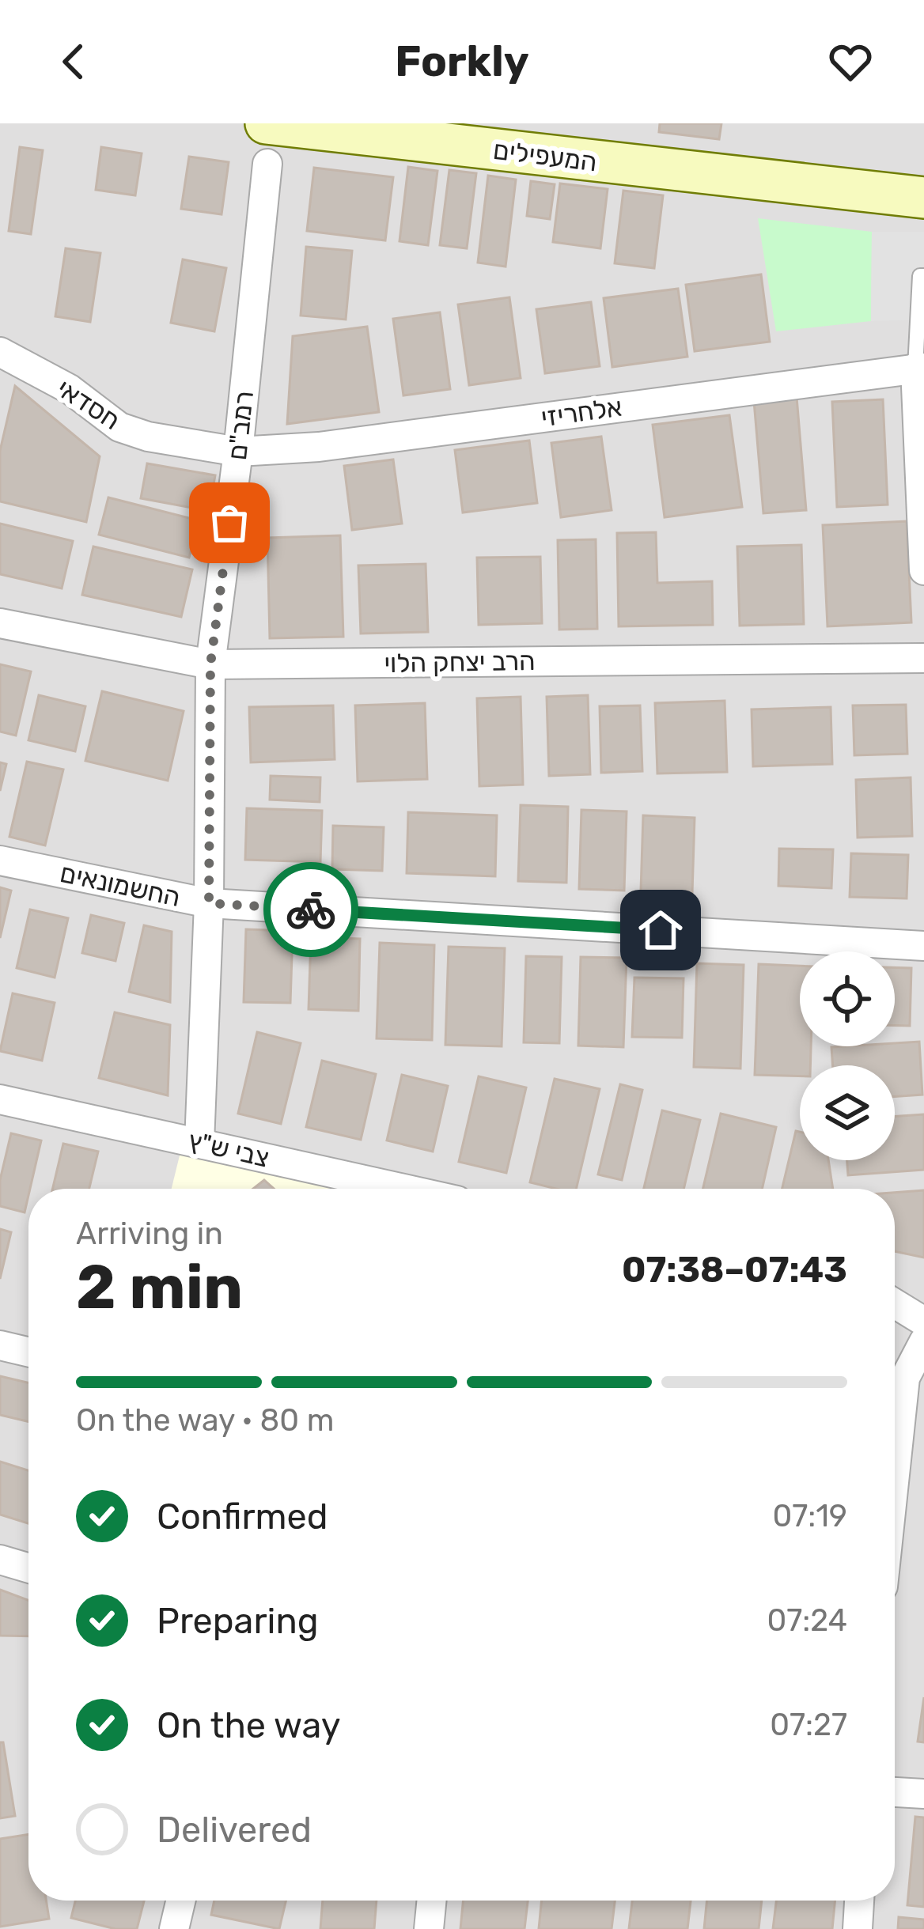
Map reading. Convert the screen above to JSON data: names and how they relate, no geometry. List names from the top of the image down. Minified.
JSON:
{"streets":{"street":["המעפילים","חסדאי","אלחריזי","רמב\"ם","הרב יצחק הלוי","החשמונאים","צבי ש\"ץ"]},"crossings":[["חסדאי","אלחריזי"],["חסדאי","רמב\"ם"],["אלחריזי","רמב\"ם"],["רמב\"ם","הרב יצחק הלוי"],["רמב\"ם","החשמונאים"],["רמב\"ם","צבי ש\"ץ"]],"page":{"header":"Forkly","heading":["2 min","Arriving in","07:38–07:43"],"bar":"On the way · 80 m","list":[["Confirmed","07:19"],["Preparing","07:24"],["On the way","07:27"],"Delivered"]}}
